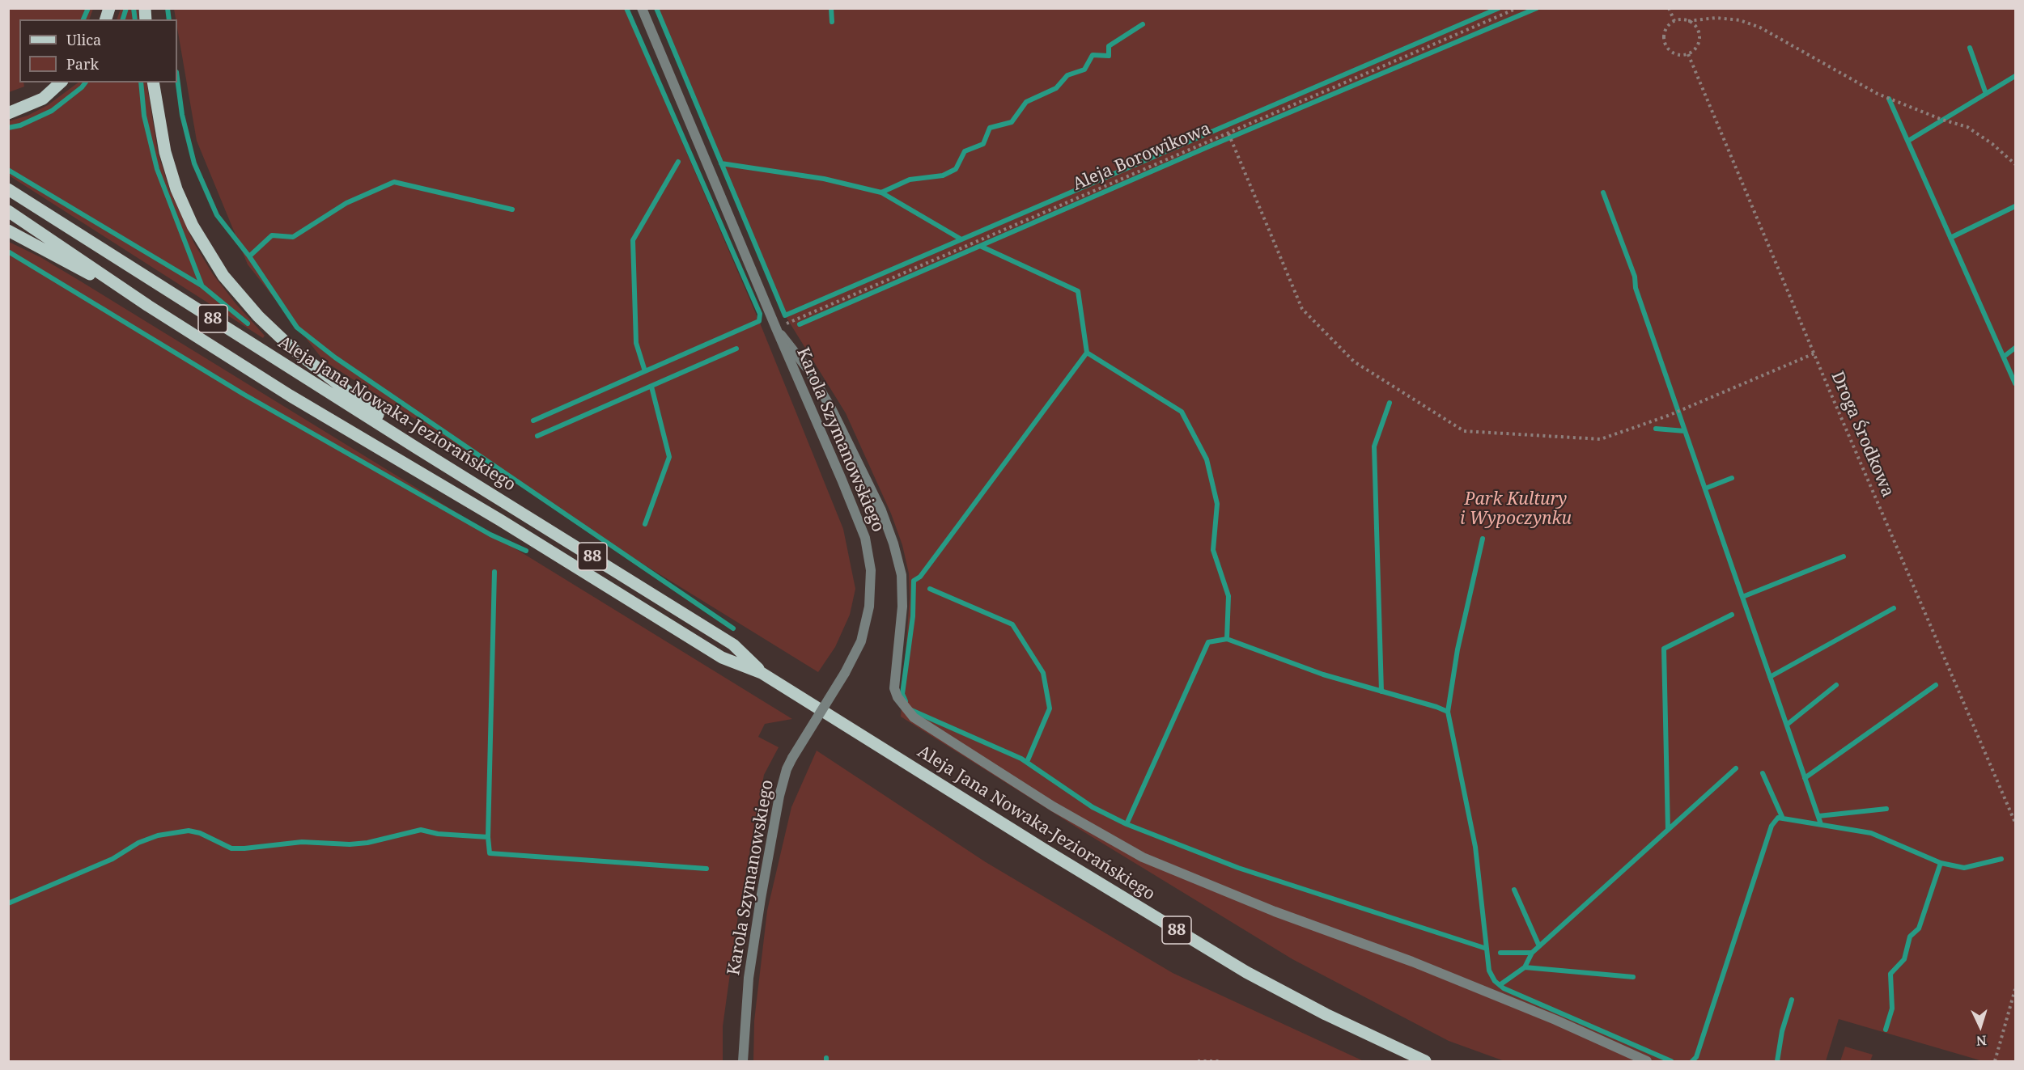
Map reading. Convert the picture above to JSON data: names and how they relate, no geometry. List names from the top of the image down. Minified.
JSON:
{"streets":{"main road":["88","Aleja Jana Nowaka-Jeziorańskiego"],"street":["Karola Szymanowskiego"],"path":["Aleja Borowikowa","Droga Środkowa"]},"crossings":[["Aleja Borowikowa","Karola Szymanowskiego"]],"parks":["Park Kultury i Wypoczynku"],"legend":["Ulica","Park"],"north":"bottom"}
